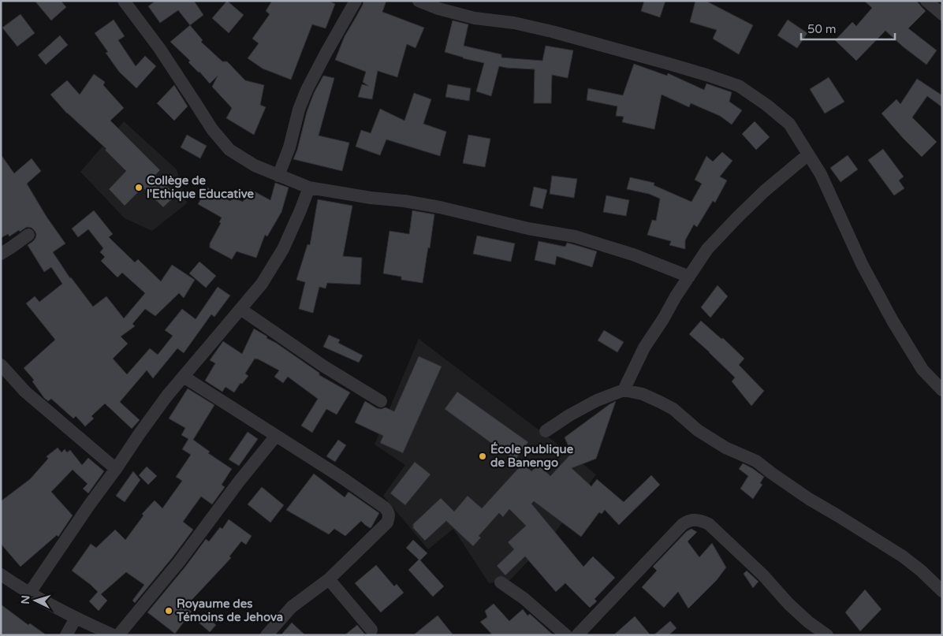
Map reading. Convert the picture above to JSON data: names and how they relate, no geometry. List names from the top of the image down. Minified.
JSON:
{"places":["Collège de l'Ethique Educative","École publique de Banengo","Royaume des Témoins de Jehova"],"scale_bar":"50 m","north":"left"}
